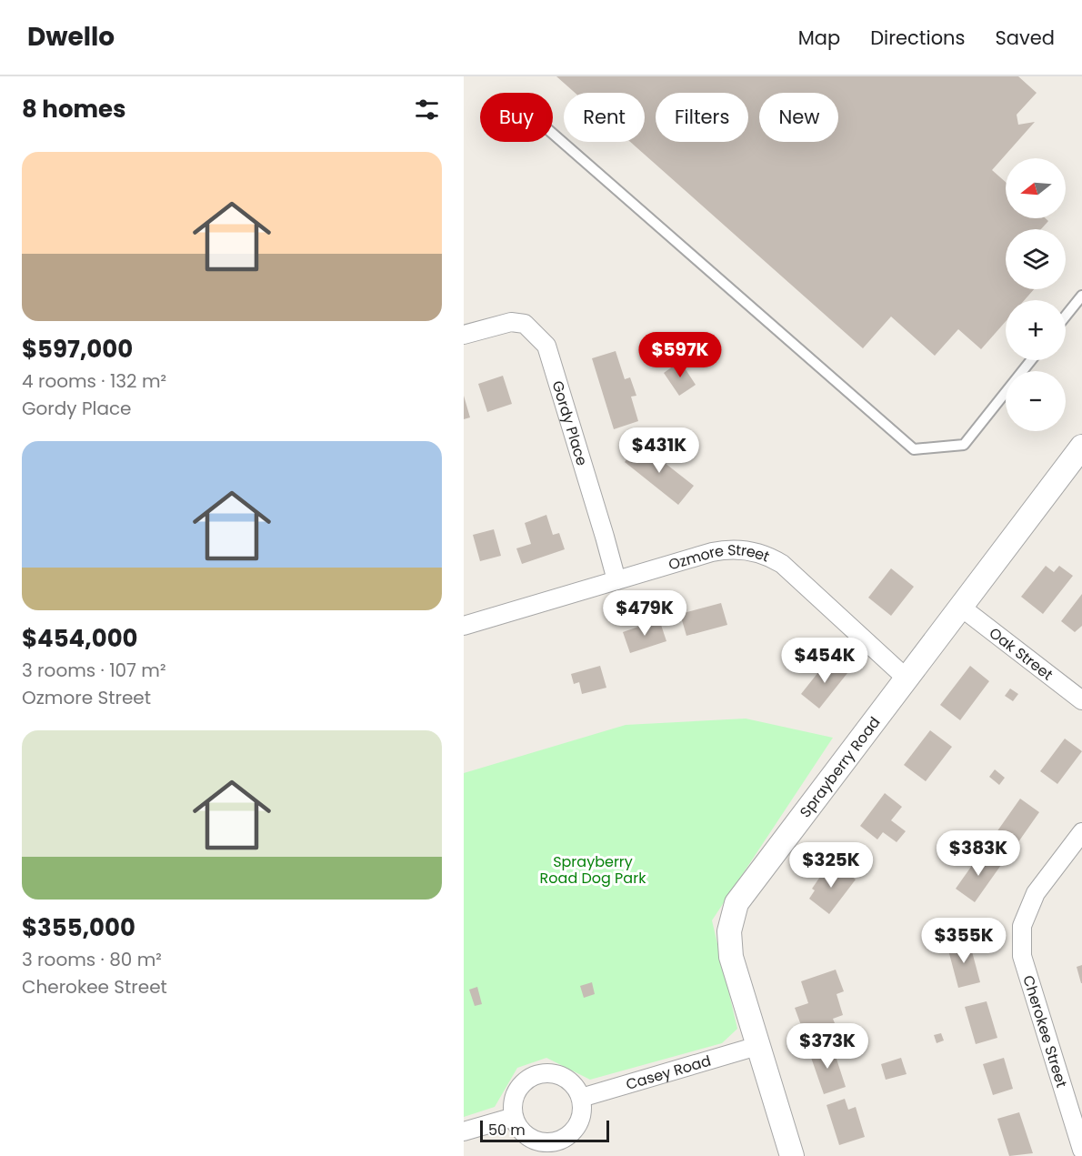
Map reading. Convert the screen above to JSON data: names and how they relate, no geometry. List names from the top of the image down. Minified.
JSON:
{"streets":{"street":["Gordy Place","Ozmore Street","Oak Street","Sprayberry Road","Cherokee Street","Casey Road"]},"crossings":[["Gordy Place","Ozmore Street"],["Ozmore Street","Sprayberry Road"],["Oak Street","Sprayberry Road"],["Sprayberry Road","Casey Road"]],"parks":["Sprayberry Road Dog Park"],"scale_bar":"50 m","north":"left","page":{"header":"Dwello","nav":["Map","Directions","Saved"],"heading":"8 homes","chip":["Buy","Rent","Filters","New"],"list":[{"name":"$597,000","note":"4 rooms · 132 m² · Gordy Place"},{"name":"$454,000","note":"3 rooms · 107 m² · Ozmore Street"},{"name":"$355,000","note":"3 rooms · 80 m² · Cherokee Street"}],"map_buttons":["+","−"],"price":["$597K","$431K","$479K","$454K","$383K","$325K","$355K","$373K"],"scale":"50 m"}}
